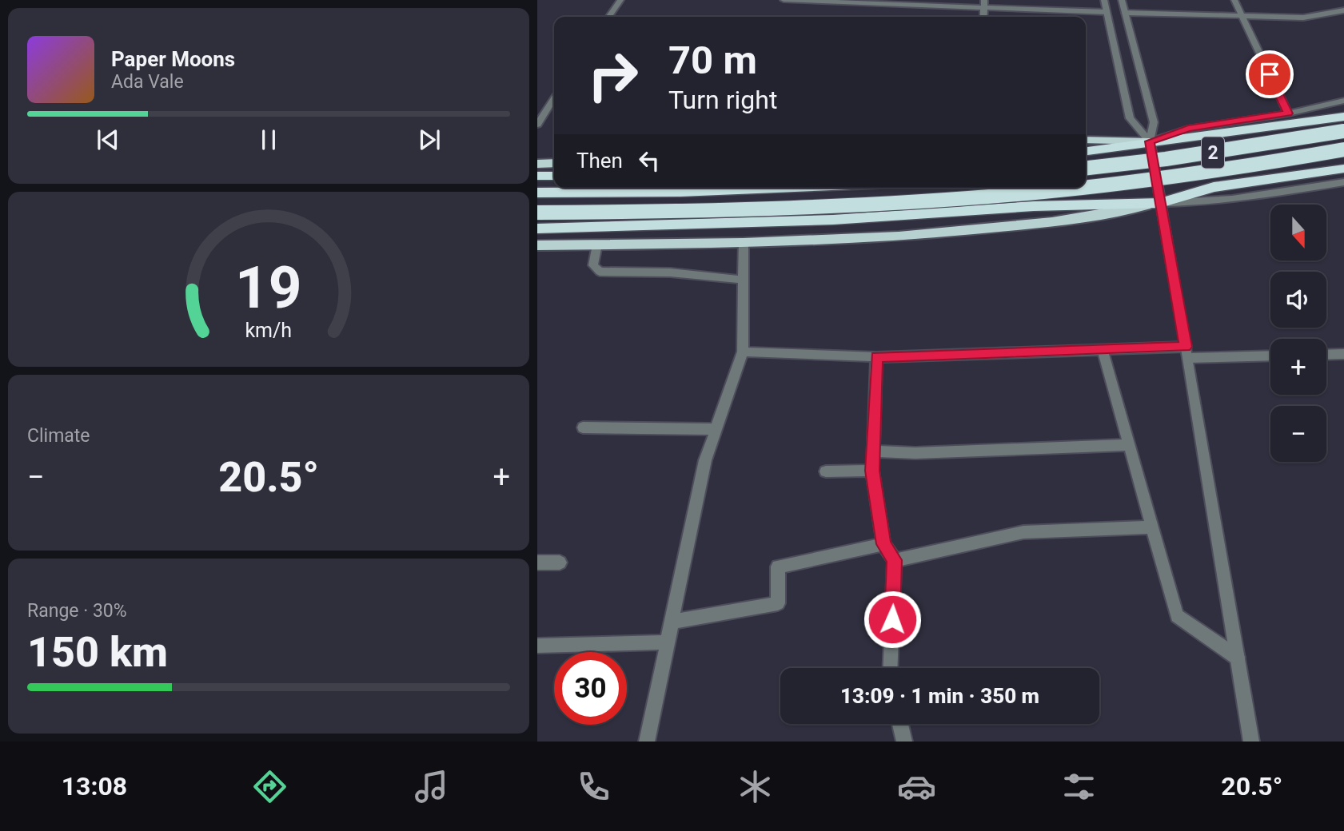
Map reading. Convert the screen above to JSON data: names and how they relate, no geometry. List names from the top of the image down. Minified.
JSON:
{"streets":{"highway":["2"]},"north":"bottom","page":{"turn":["70 m","Turn right"],"song":["Paper Moons","Ada Vale"],"then":"Then","map_buttons":["+","−"],"tile":["Climate",["Range · 30%","150 km"]],"heat":["−","20.5°","+"],"limit":"30","trip":"13:09 · 1 min · 350 m","tabs":["13:08","20.5°"],"gauge":["19","km/h"]}}
